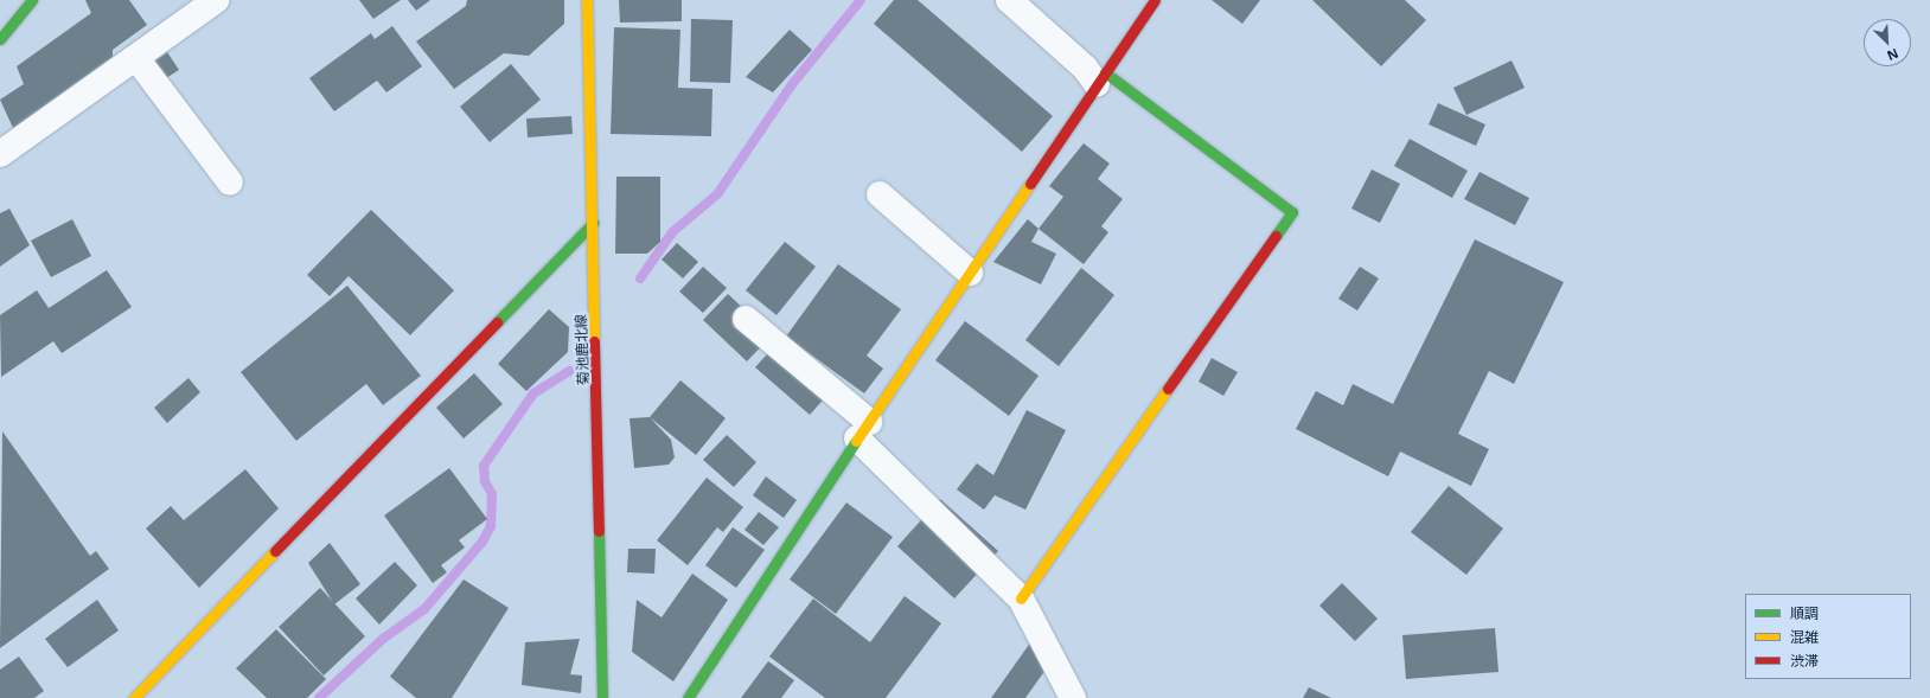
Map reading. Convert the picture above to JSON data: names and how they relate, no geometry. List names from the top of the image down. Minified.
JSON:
{"streets":{"main road":["菊池鹿北線"]},"legend":["順調","混雑","渋滞"],"north":"bottom right"}
